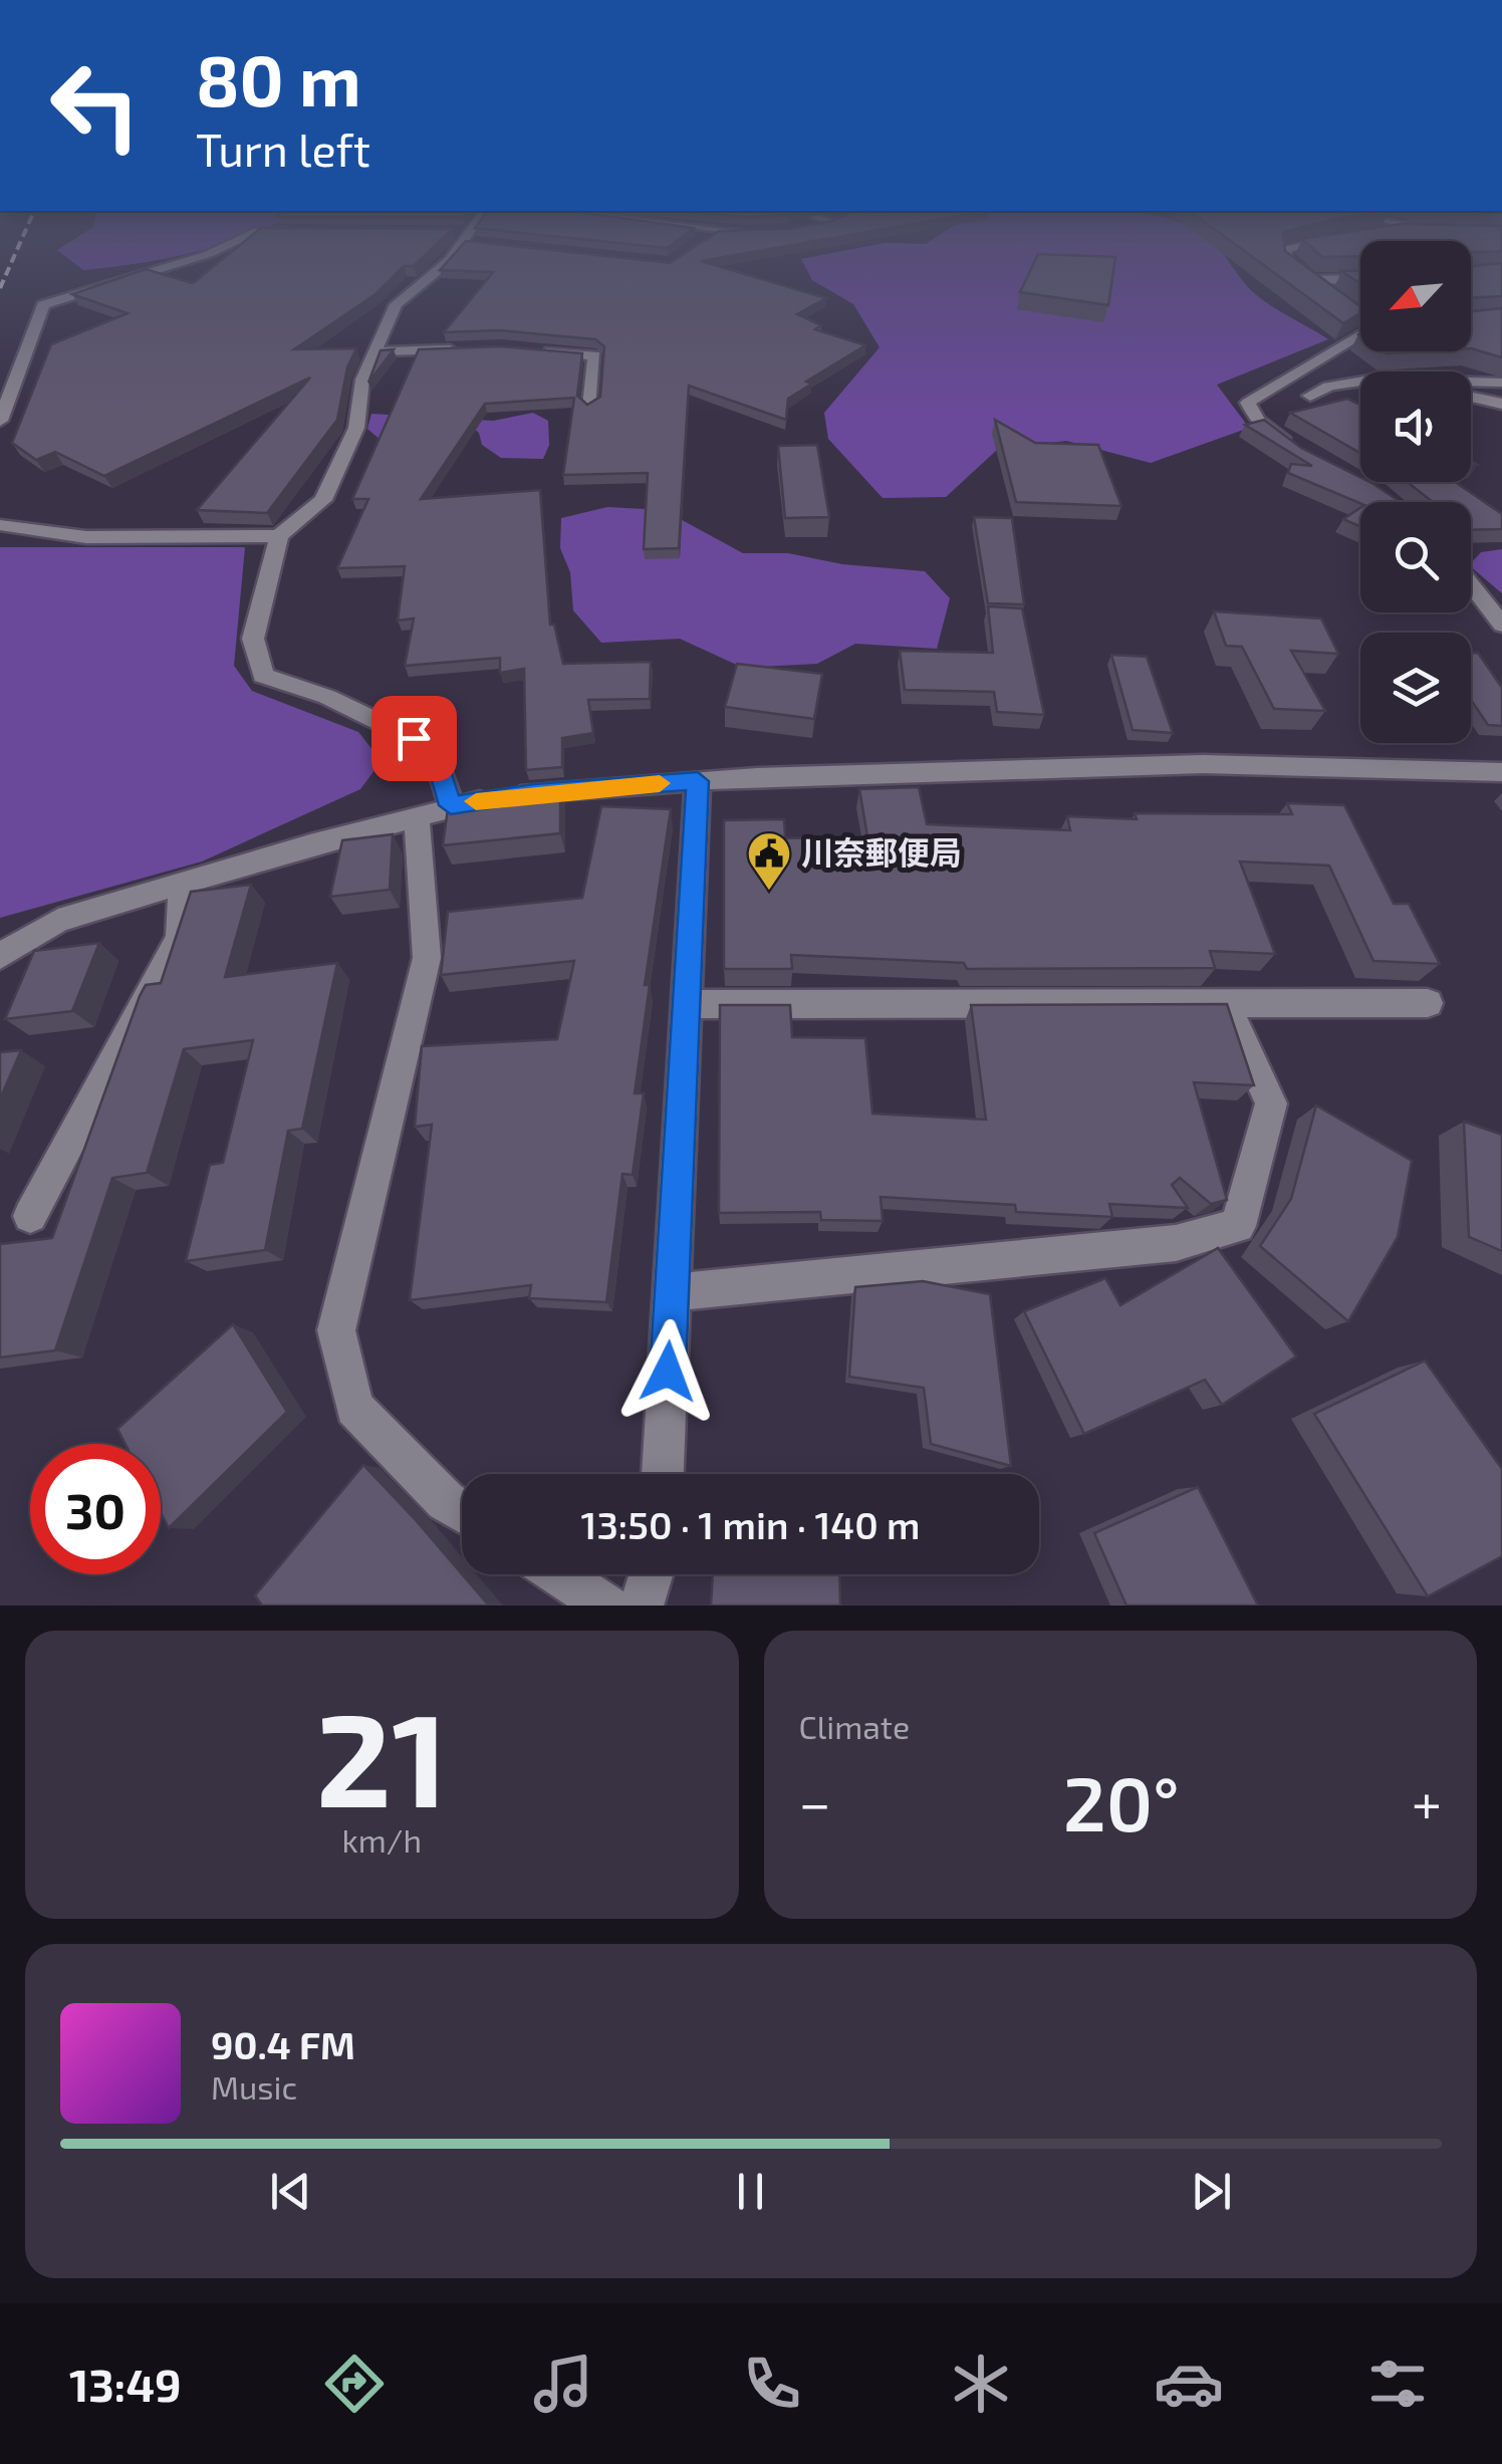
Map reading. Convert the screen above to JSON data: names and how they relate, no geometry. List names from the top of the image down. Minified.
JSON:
{"places":{"public building":["川奈郵便局"]},"north":"bottom left","page":{"turn":["80 m","Turn left"],"limit":"30","trip":"13:50 · 1 min · 140 m","tile":[["21","km/h"],"Climate"],"heat":["−","20°","+"],"song":["90.4 FM","Music"],"tabs":"13:49"}}
